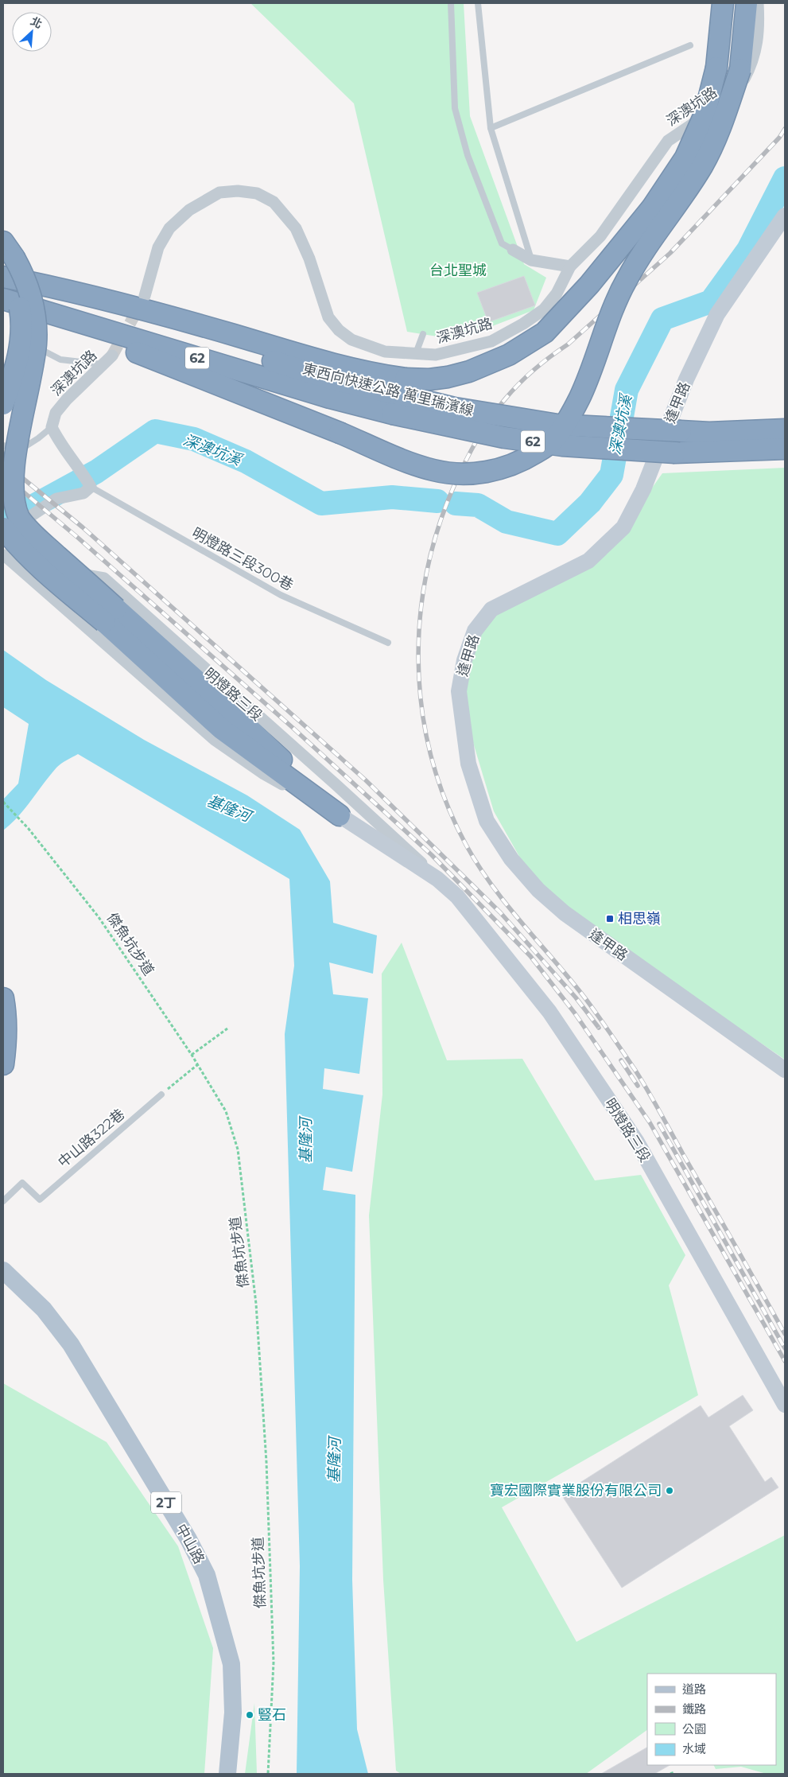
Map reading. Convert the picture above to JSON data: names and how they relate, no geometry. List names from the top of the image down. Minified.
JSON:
{"streets":{"highway":["62","東西向快速公路 萬里瑞濱線"],"main road":["逢甲路","明燈路三段","2丁","中山路"],"street":["深澳坑路"],"lane":["明燈路三段300巷","中山路322巷"],"path":["傑魚坑步道"]},"water":["深澳坑溪","基隆河"],"parks":["台北聖城"],"places":{"transit":["相思嶺"],"other":["寶宏國際實業股份有限公司","豎石"]},"legend":["道路","鐵路","公園","水域"],"north":"top right"}
